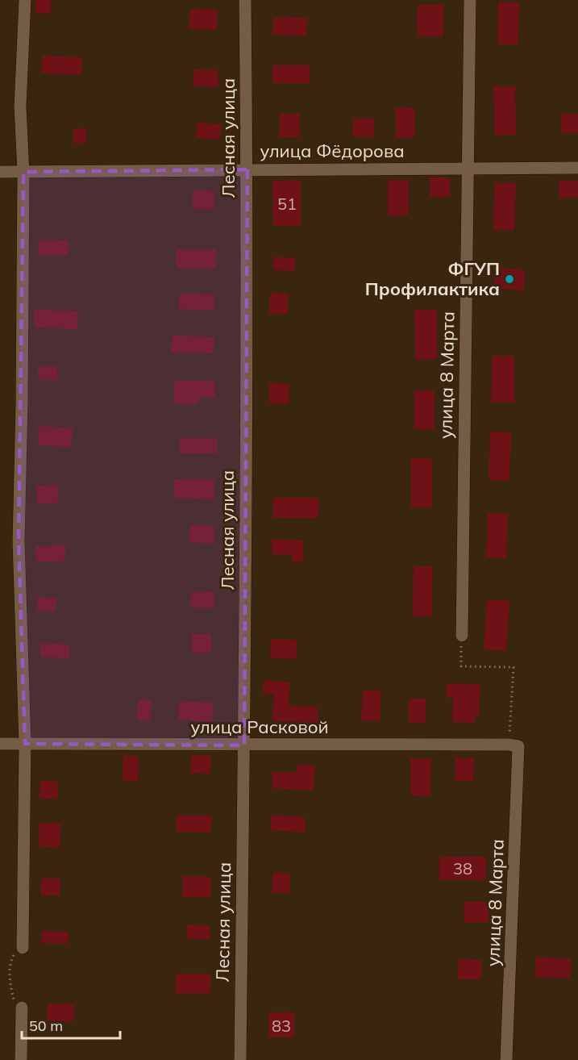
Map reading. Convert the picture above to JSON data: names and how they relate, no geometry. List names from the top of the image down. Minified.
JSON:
{"streets":{"street":["Лесная улица","улица Фёдорова","улица 8 Марта","улица Расковой"]},"crossings":[["Лесная улица","улица Фёдорова"],["Лесная улица","улица Расковой"],["улица Фёдорова","улица 8 Марта"],["улица 8 Марта","улица Расковой"]],"places":["ФГУП Профилактика"],"house_numbers":["51","38","83"],"scale_bar":"50 m"}
